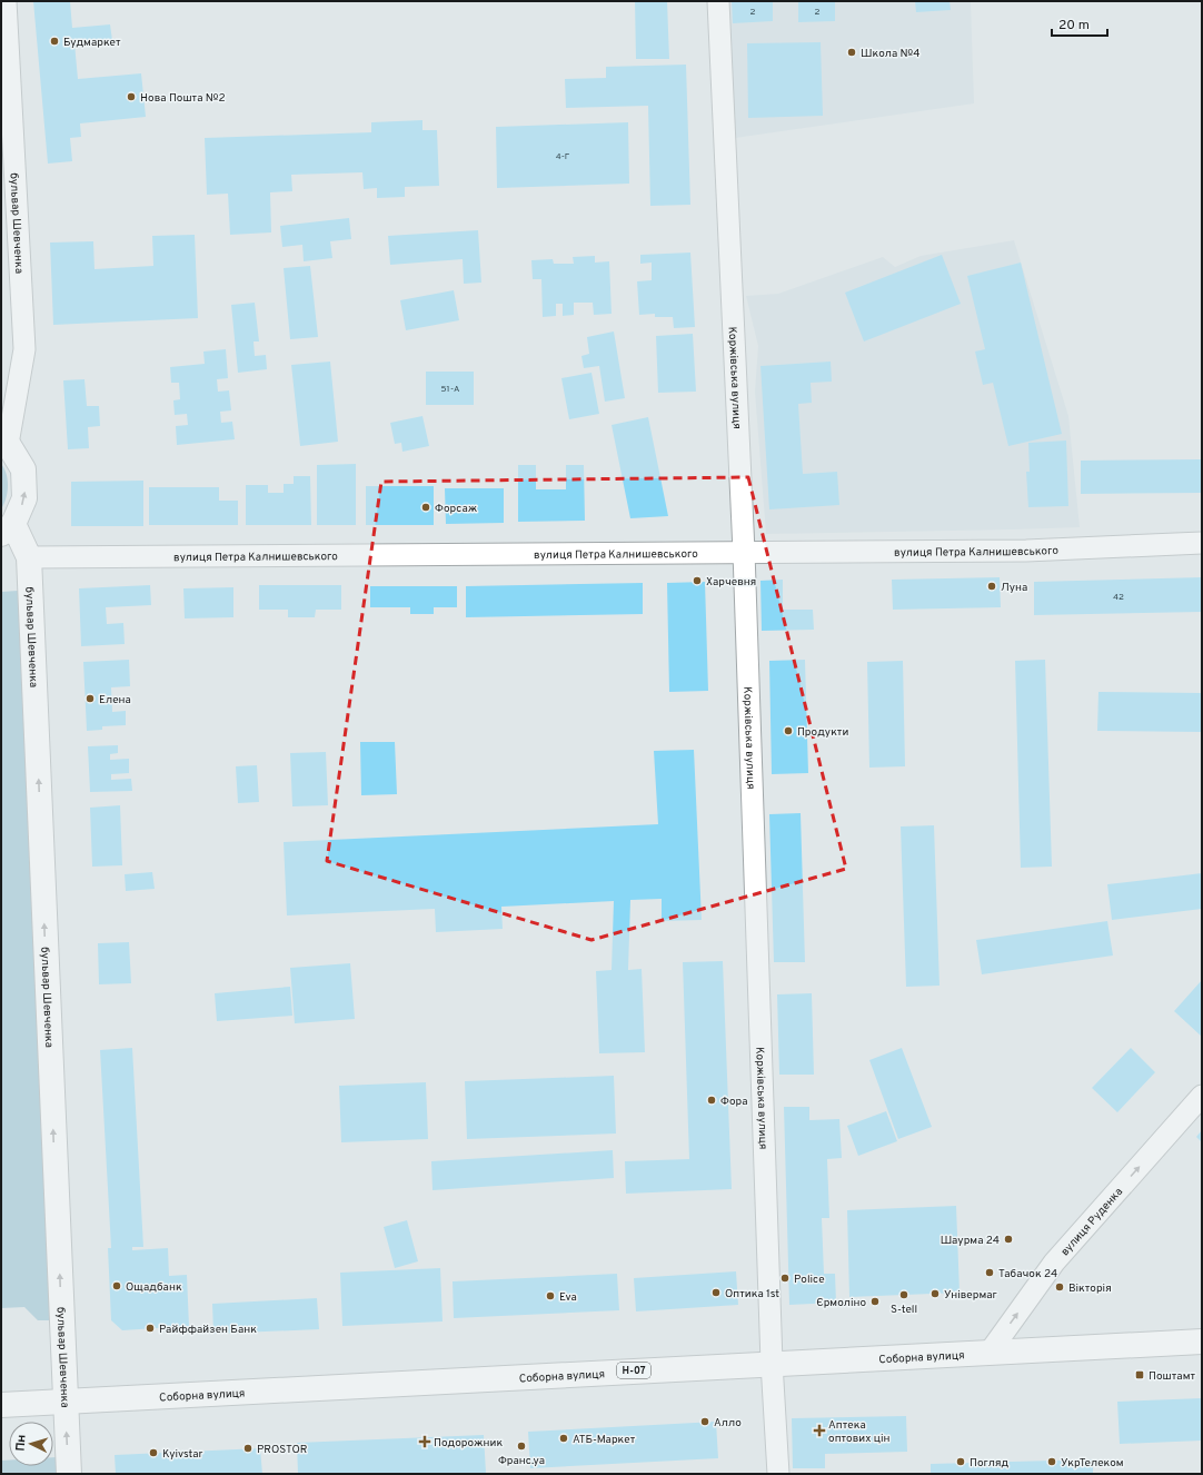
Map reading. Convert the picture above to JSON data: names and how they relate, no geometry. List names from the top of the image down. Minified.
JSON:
{"streets":{"main road":["бульвар Шевченка","Соборна вулиця","Н-07"],"street":["Коржівська вулиця","вулиця Петра Калнишевського","вулиця Руденка"]},"crossings":[["бульвар Шевченка","вулиця Петра Калнишевського"],["бульвар Шевченка","Соборна вулиця"],["Коржівська вулиця","вулиця Петра Калнишевського"],["Коржівська вулиця","Соборна вулиця"],["вулиця Руденка","Соборна вулиця"]],"one_way":["бульвар Шевченка","вулиця Руденка"],"places":{"other":["Будмаркет","Школа №4","Нова Пошта №2","Форсаж","Харчевня","Луна","Елена","Продукти","Фора","Шаурма 24","Табачок 24","Police","Ощадбанк","Вікторія","Оптика 1st","Універмаг","S-tell","Eva","Єрмоліно","Райффайзен Банк","Алло","АТБ-Маркет","Франс.уа","PROSTOR","Kyivstar","Погляд","УкрТелеком"],"transit":["Поштамт"],"health":["Аптека оптових цін","Подорожник"]},"house_numbers":["2","2","4-Г","51-А","42"],"scale_bar":"20 m","north":"left"}
